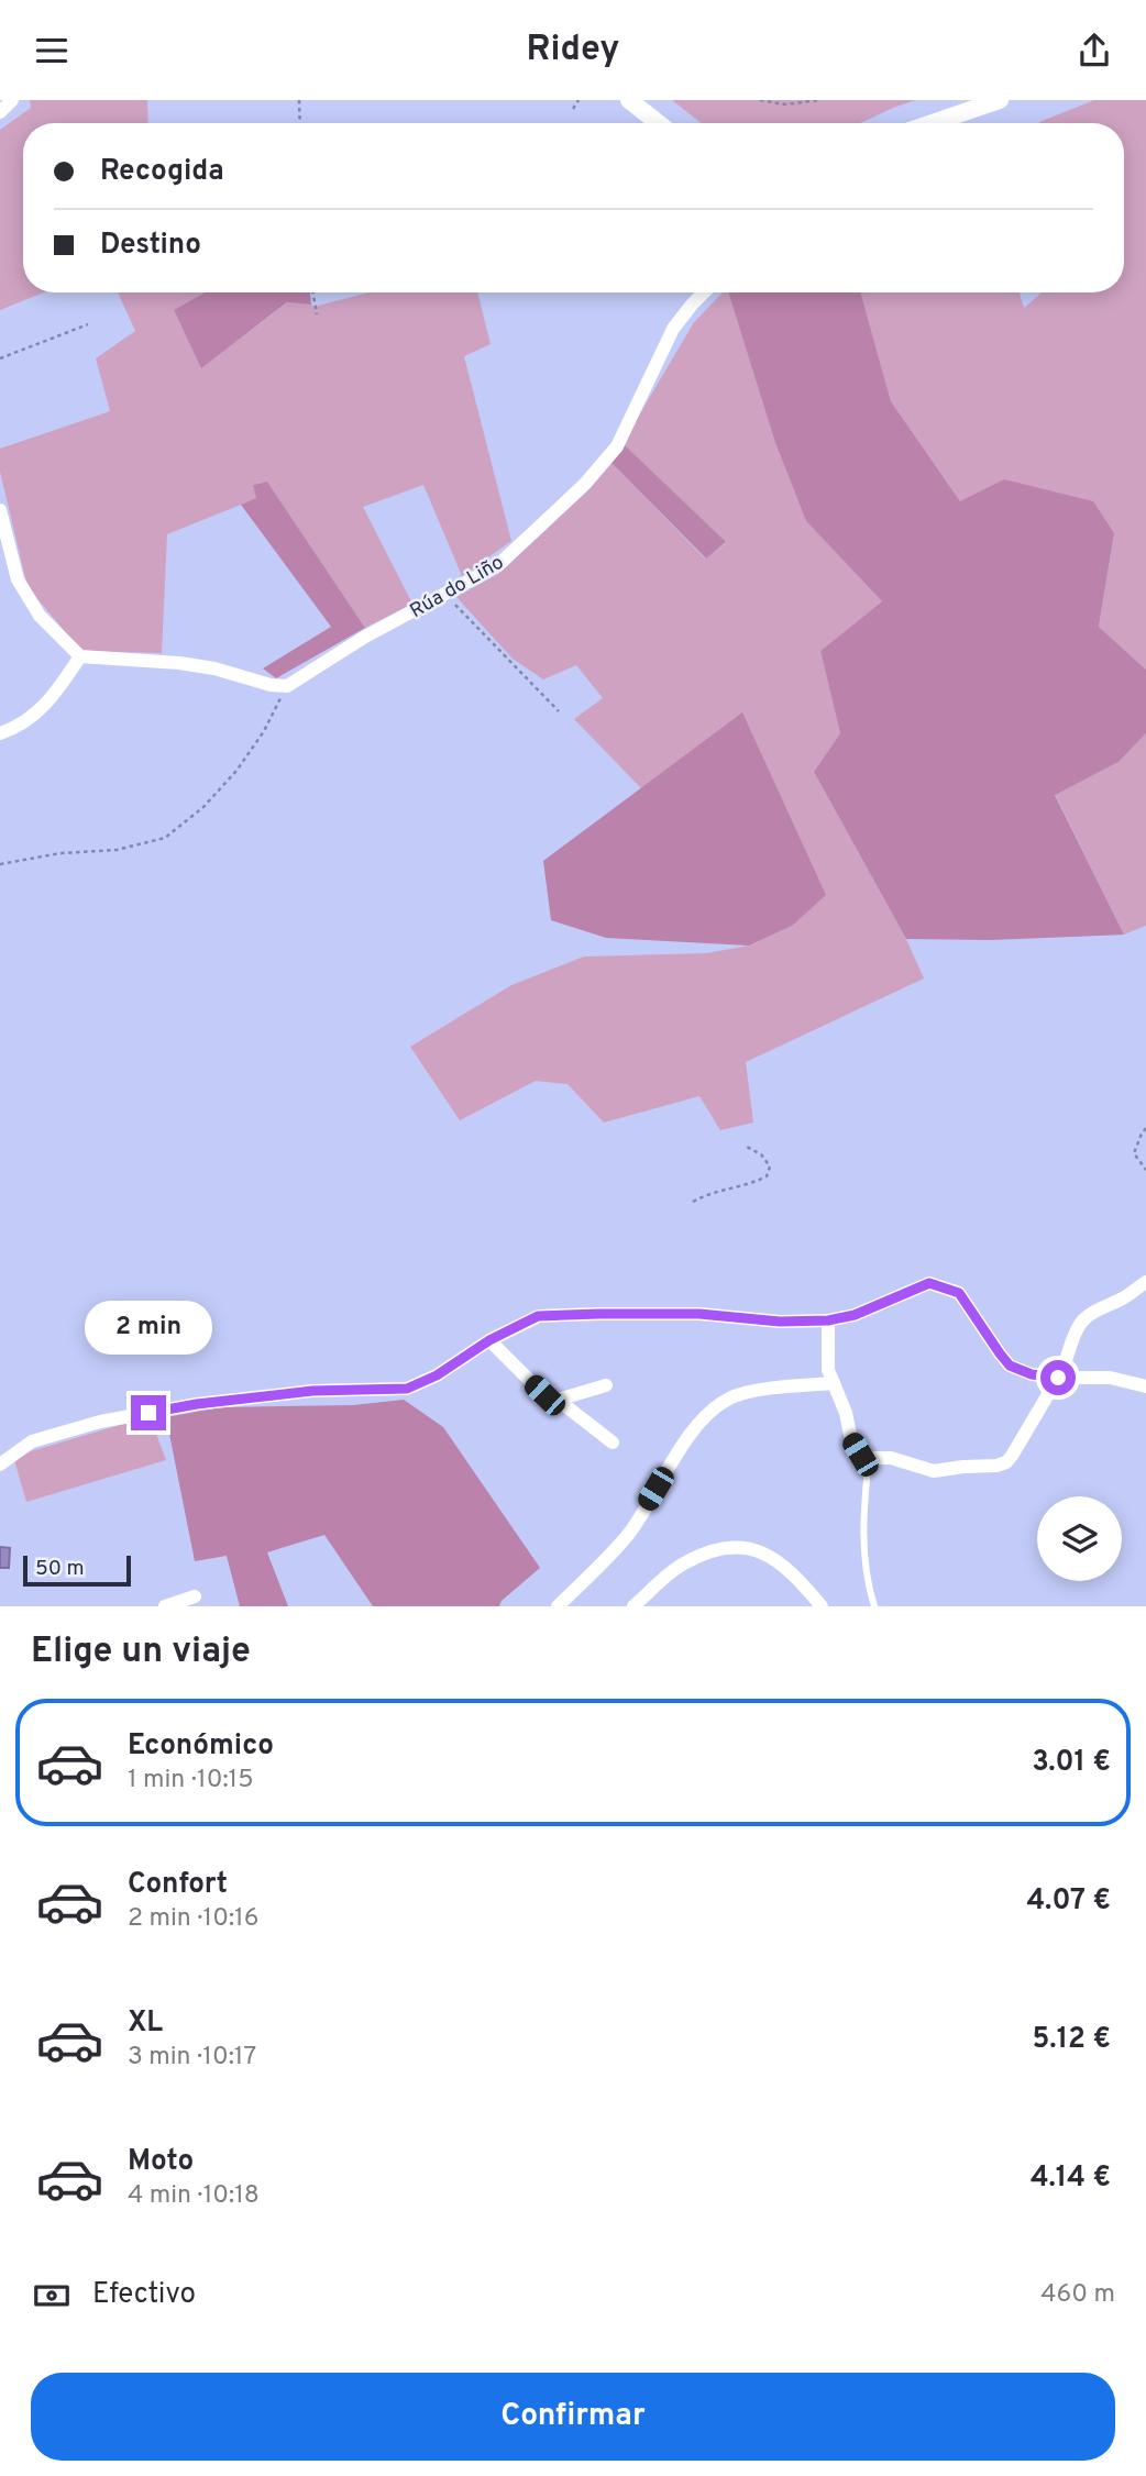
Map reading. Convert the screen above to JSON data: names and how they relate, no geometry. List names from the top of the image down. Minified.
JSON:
{"streets":{"street":["Rúa do Liño"]},"scale_bar":"50 m","page":{"header":"Ridey","banner":["Recogida","Destino"],"bubble":"2 min","scale":"50 m","heading":"Elige un viaje","list":[{"name":"Económico","note":"1 min · 10:15","value":"3.01 €"},{"name":"Confort","note":"2 min · 10:16","value":"4.07 €"},{"name":"XL","note":"3 min · 10:17","value":"5.12 €"},{"name":"Moto","note":"4 min · 10:18","value":"4.14 €"}],"pay":["Efectivo","460 m"],"buttons":"Confirmar"}}
